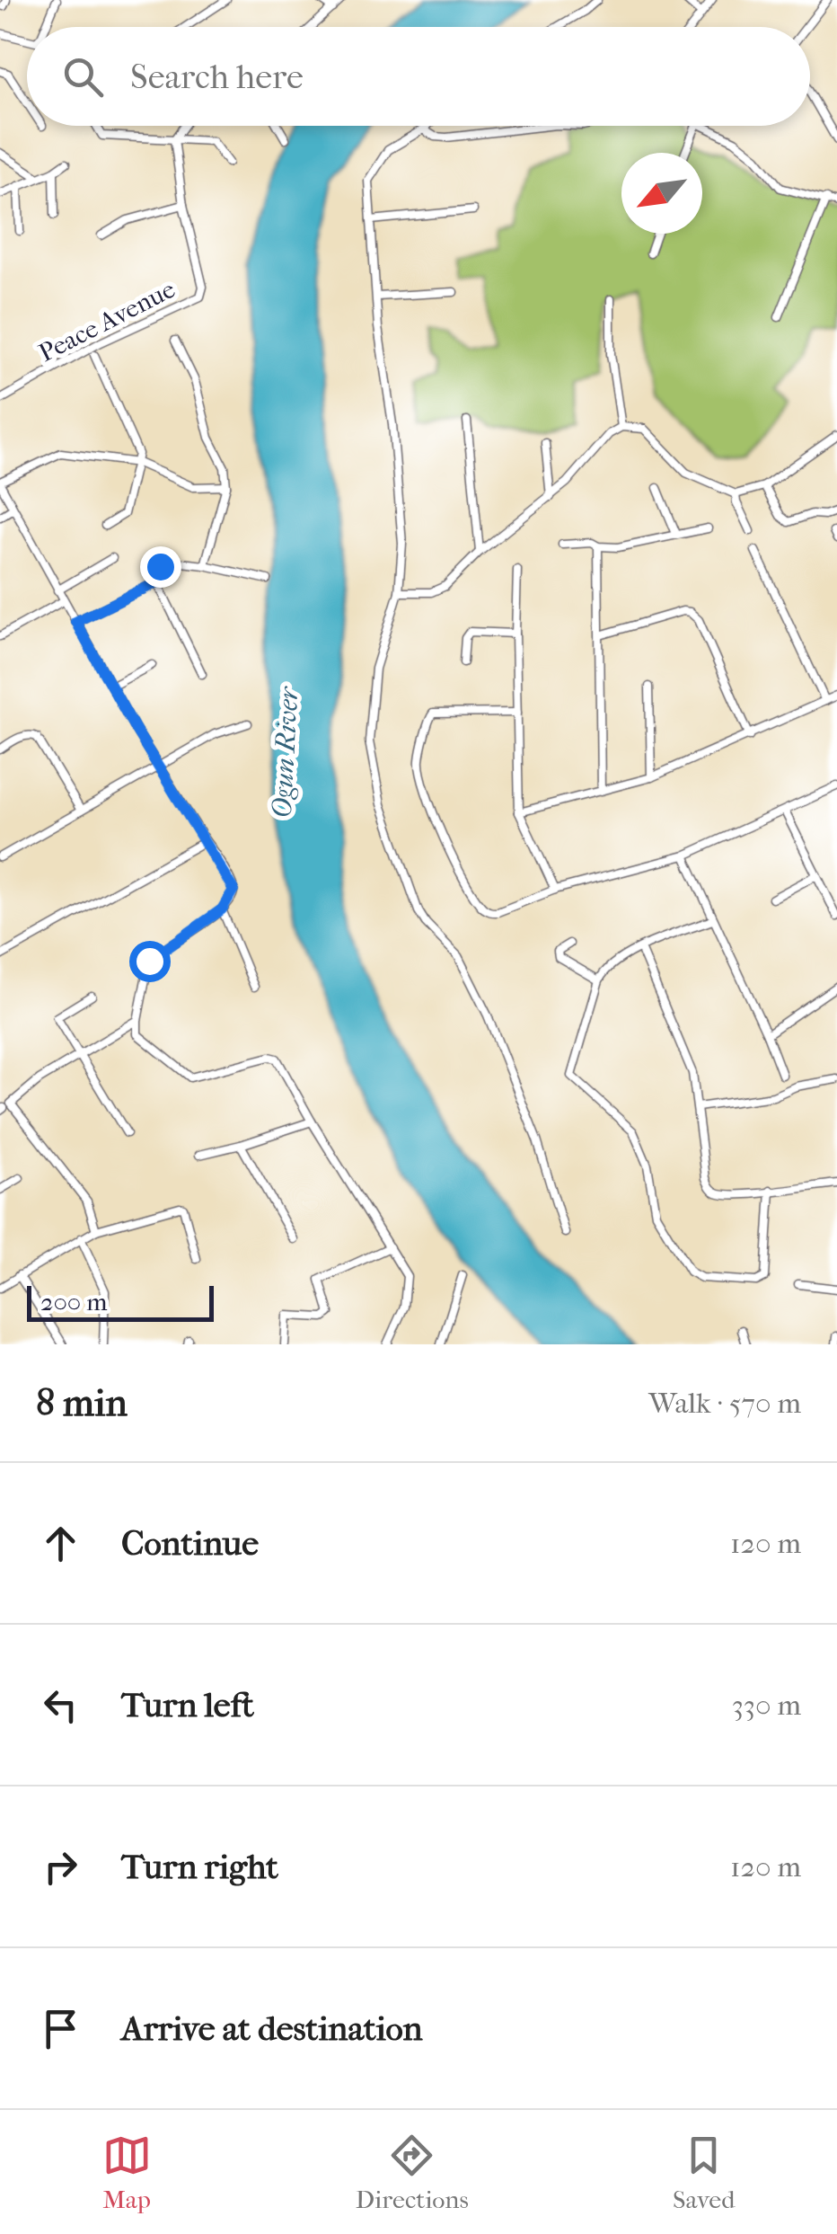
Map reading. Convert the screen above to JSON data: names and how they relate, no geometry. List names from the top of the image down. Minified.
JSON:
{"streets":{"street":["Peace Avenue"]},"water":["Ogun River"],"scale_bar":"200 m","north":"bottom left","page":{"search":"Search here","scale":"200 m","heading":["8 min","Walk · 570 m"],"list":[["Continue","120 m"],["Turn left","330 m"],["Turn right","120 m"],"Arrive at destination"],"nav":["Map","Directions","Saved"]}}
